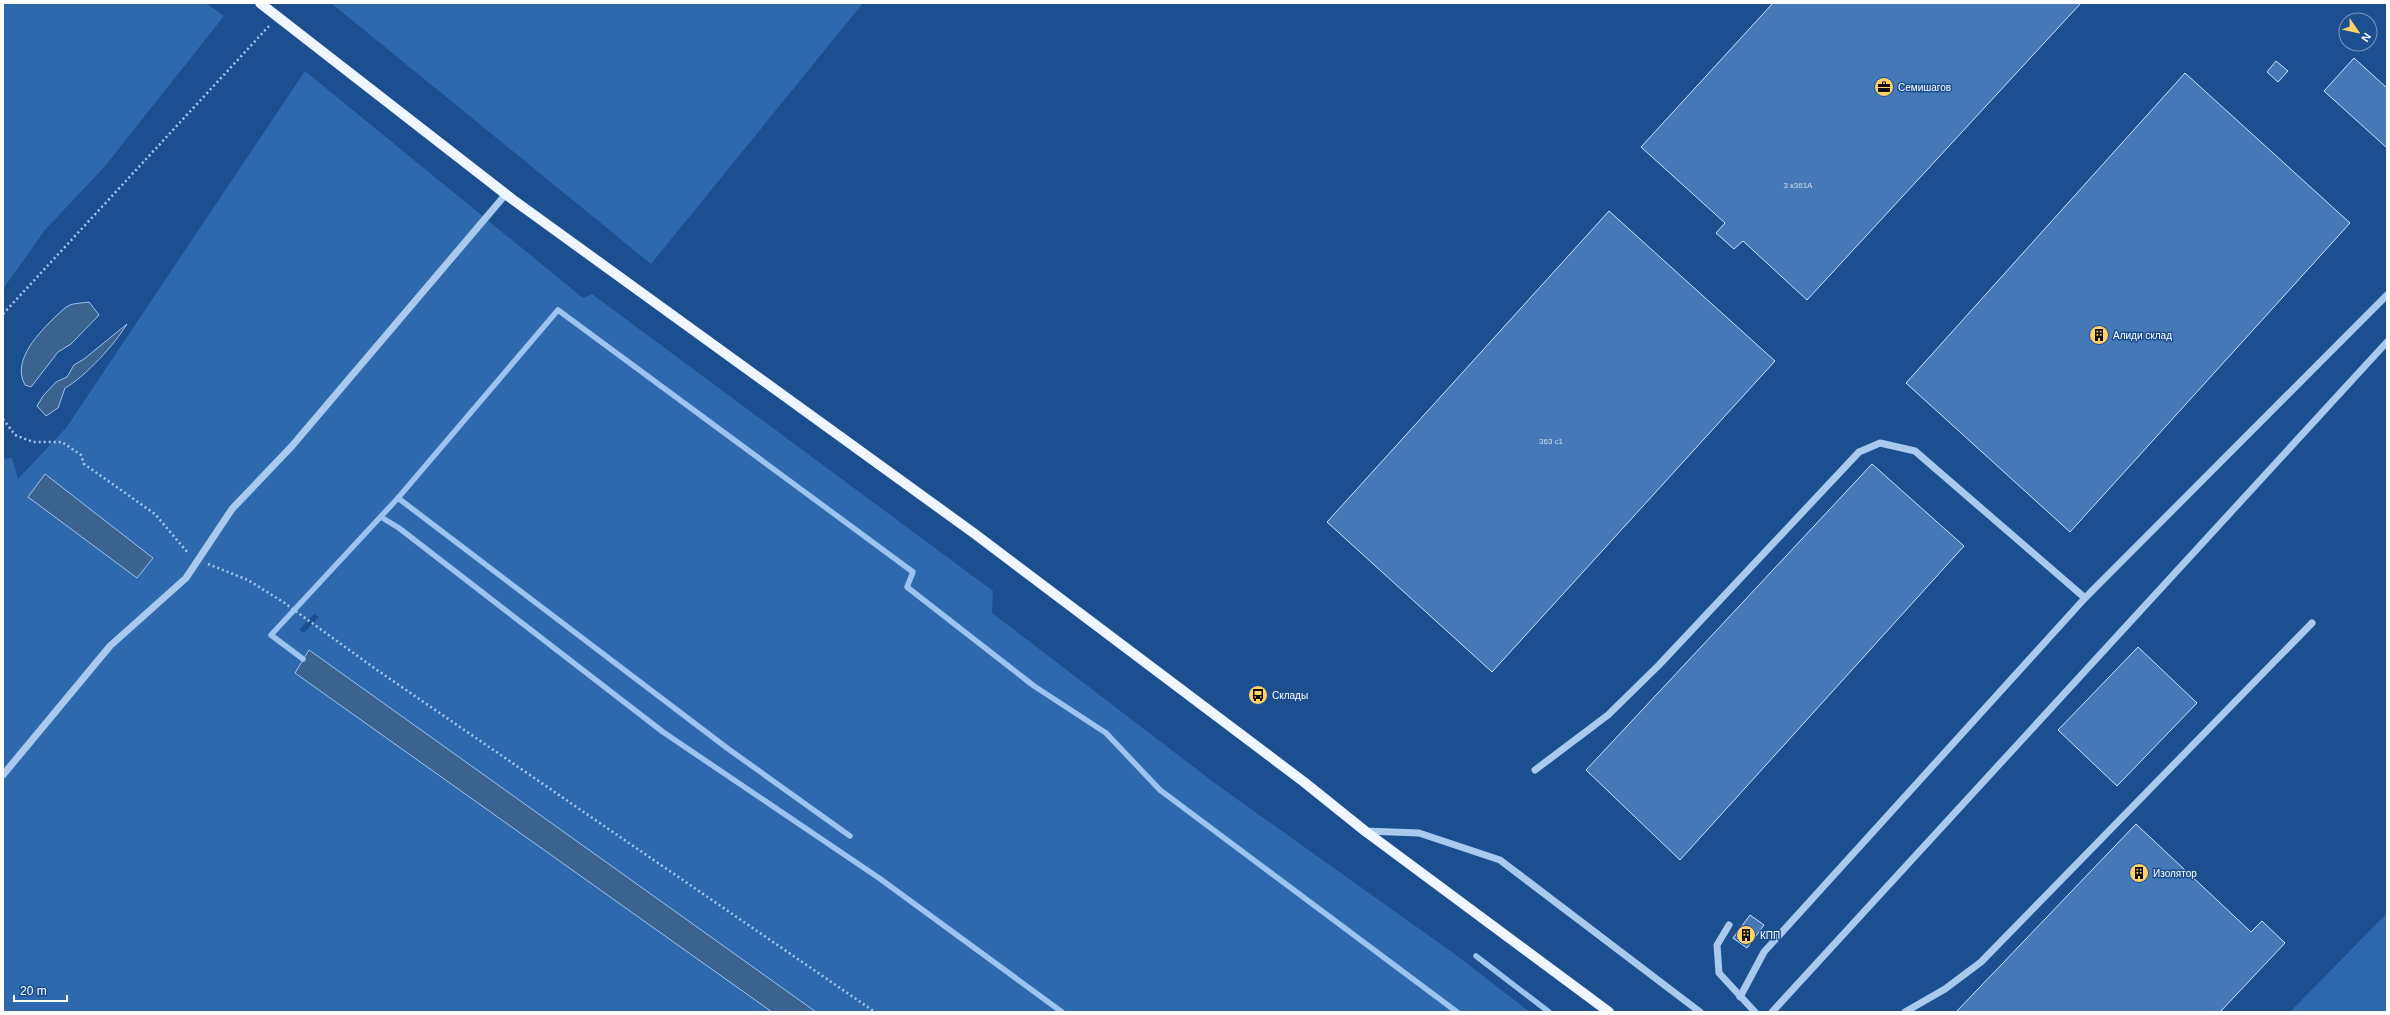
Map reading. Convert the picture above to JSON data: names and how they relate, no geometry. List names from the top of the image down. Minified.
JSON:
{"places":{"office":["Семишагов"],"building":["Алиди склад","Изолятор","КПП"],"bus stop":["Склады"]},"house_numbers":["3 к361А","363 с1"],"scale_bar":"20 m","north":"bottom right"}
